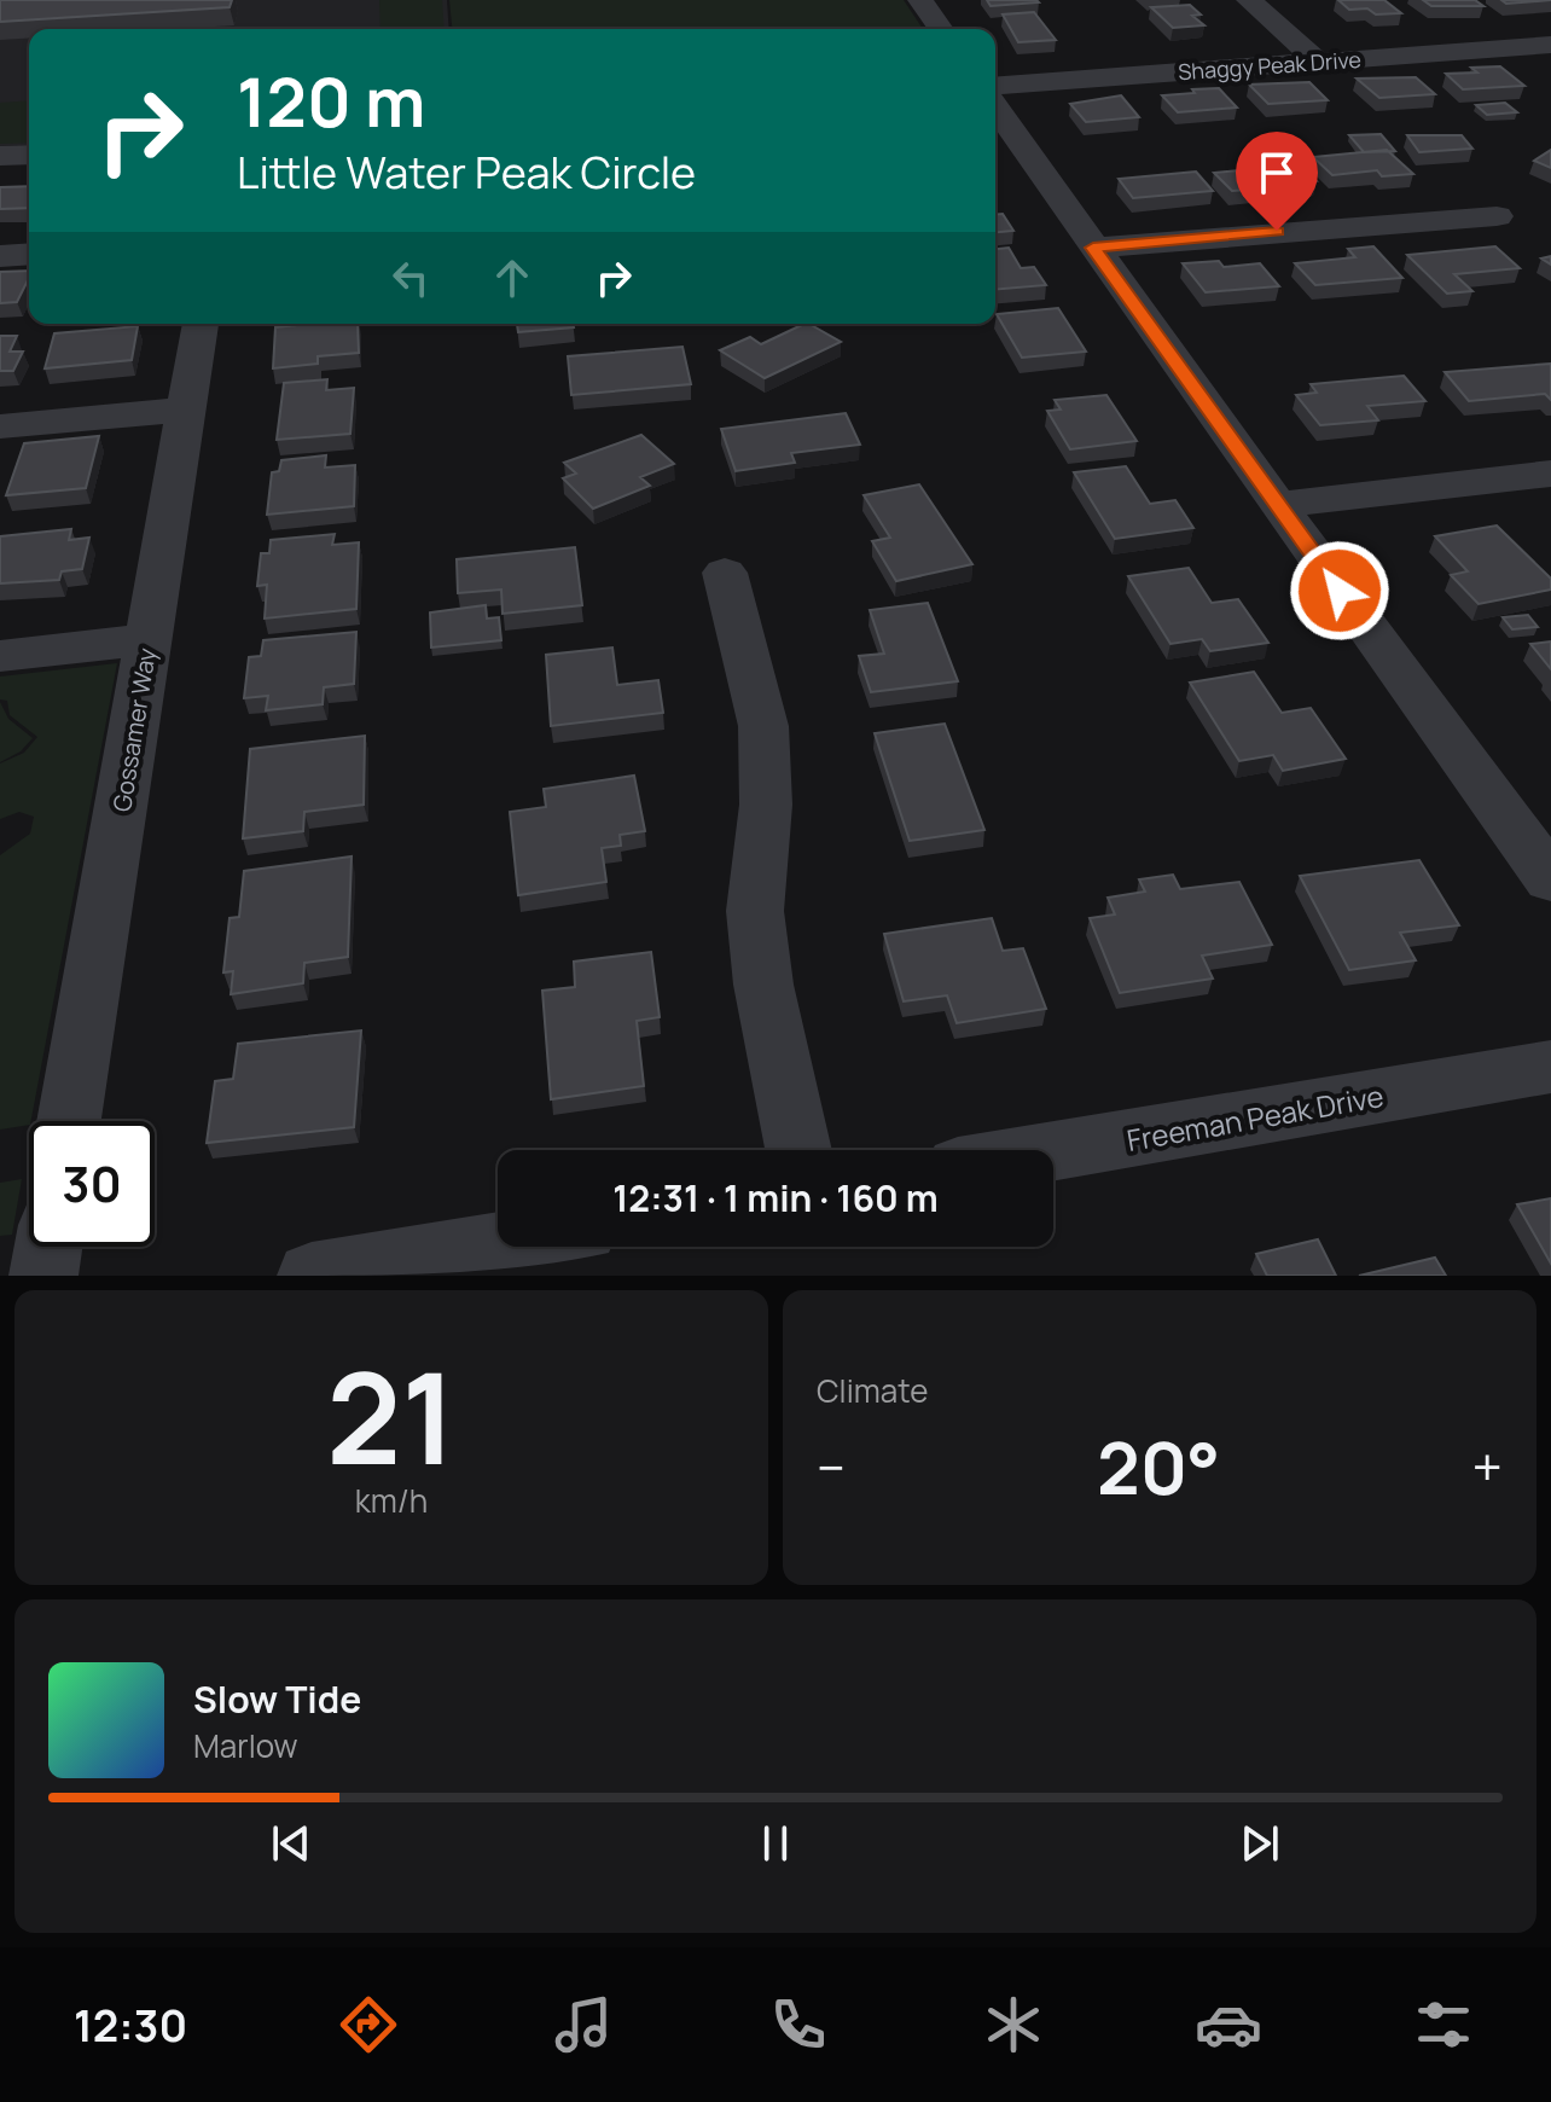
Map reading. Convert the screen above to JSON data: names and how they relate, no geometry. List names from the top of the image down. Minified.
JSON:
{"streets":{"street":["Shaggy Peak Drive","Gossamer Way","Freeman Peak Drive"]},"page":{"turn":["120 m","Little Water Peak Circle"],"limit":"30","trip":"12:31 · 1 min · 160 m","tile":[["21","km/h"],"Climate"],"heat":["−","20°","+"],"song":["Slow Tide","Marlow"],"tabs":"12:30"}}
